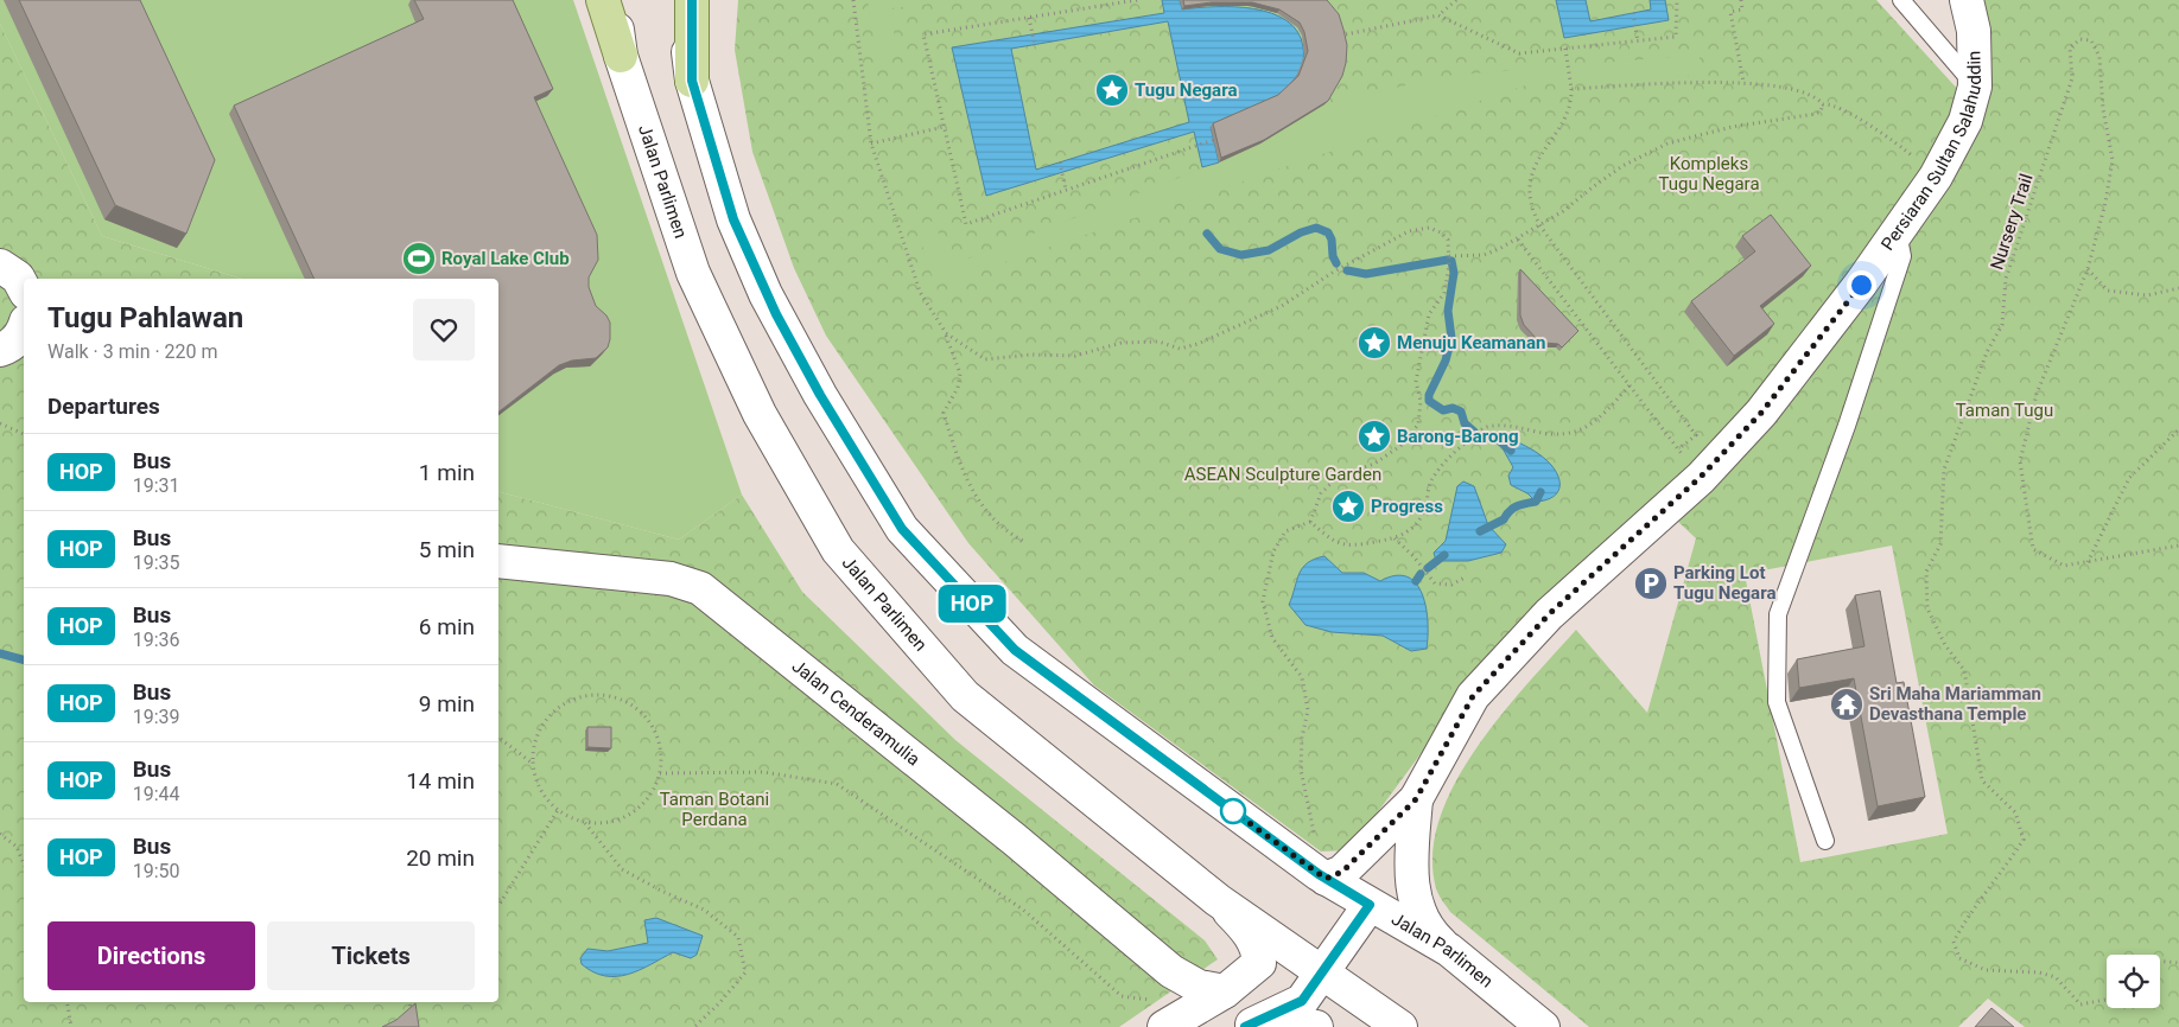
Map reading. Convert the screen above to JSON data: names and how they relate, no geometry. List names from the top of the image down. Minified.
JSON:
{"streets":{"street":["Persiaran Sultan Salahuddin","Jalan Parlimen","Jalan Cenderamulia"],"path":["Nursery Trail"]},"parks":["Kompleks Tugu Negara","Taman Tugu","ASEAN Sculpture Garden","Taman Botani Perdana"],"places":{"place":["Tugu Negara","Menuju Keamanan","Barong-Barong","Progress"],"sports":["Royal Lake Club"],"parking":["Parking Lot Tugu Negara"],"temple":["Sri Maha Mariamman Devasthana Temple"]},"lines":["bus line HOP"],"page":{"on_map":"HOP","heading":[["Tugu Pahlawan","Walk · 3 min · 220 m"],"Departures"],"list":[{"mark":"HOP","name":"Bus","note":"19:31","value":"1 min"},{"mark":"HOP","name":"Bus","note":"19:35","value":"5 min"},{"mark":"HOP","name":"Bus","note":"19:36","value":"6 min"},{"mark":"HOP","name":"Bus","note":"19:39","value":"9 min"},{"mark":"HOP","name":"Bus","note":"19:44","value":"14 min"},{"mark":"HOP","name":"Bus","note":"19:50","value":"20 min"}],"buttons":["Directions","Tickets"]}}
